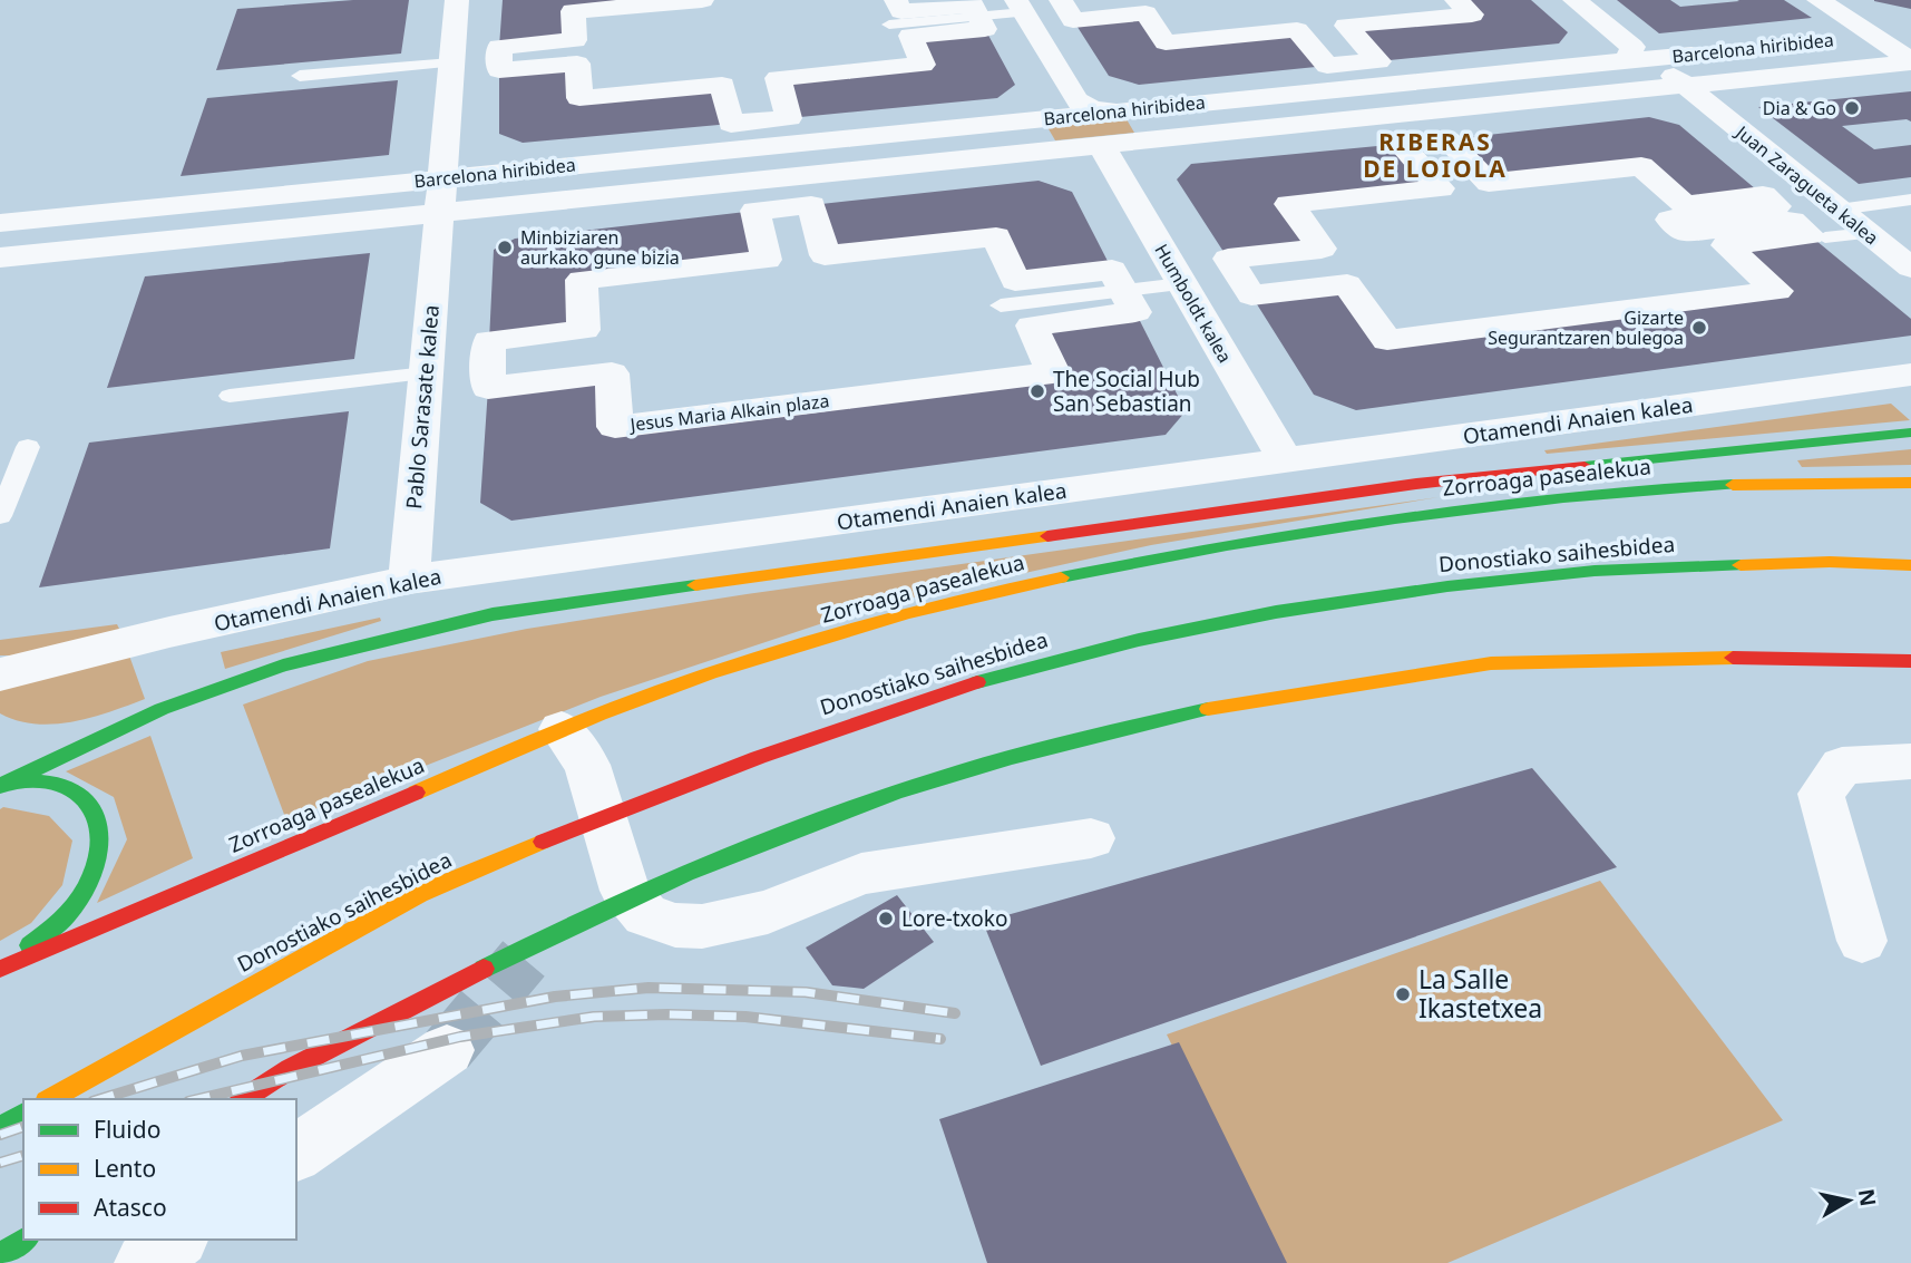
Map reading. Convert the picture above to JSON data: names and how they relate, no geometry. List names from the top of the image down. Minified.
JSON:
{"streets":{"main road":["Zorroaga pasealekua","Donostiako saihesbidea"],"street":["Barcelona hiribidea","Juan Zaragueta kalea","Humboldt kalea","Pablo Sarasate kalea","Jesus Maria Alkain plaza","Otamendi Anaien kalea"]},"crossings":[["Barcelona hiribidea","Juan Zaragueta kalea"],["Barcelona hiribidea","Humboldt kalea"],["Barcelona hiribidea","Pablo Sarasate kalea"],["Humboldt kalea","Otamendi Anaien kalea"],["Pablo Sarasate kalea","Otamendi Anaien kalea"]],"districts":["RIBERAS DE LOIOLA"],"places":["Dia & Go","Minbiziaren aurkako gune bizia","Gizarte Segurantzaren bulegoa","The Social Hub San Sebastian","Lore-txoko","La Salle Ikastetxea"],"legend":["Fluido","Lento","Atasco"],"north":"right"}
